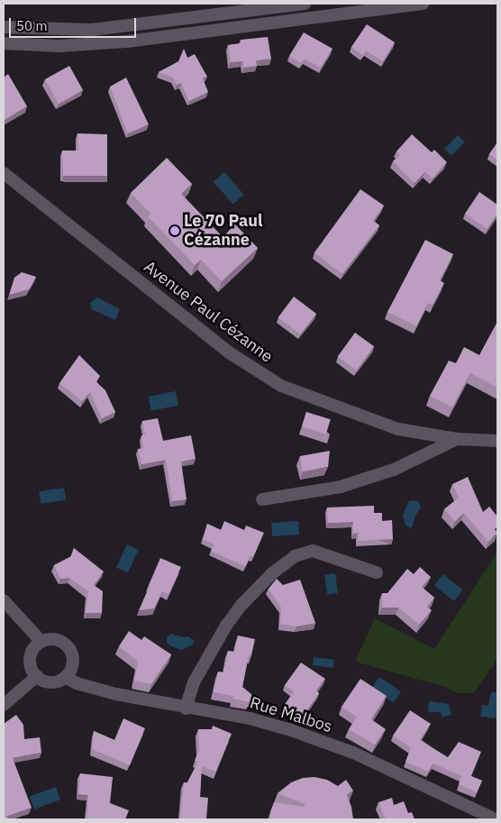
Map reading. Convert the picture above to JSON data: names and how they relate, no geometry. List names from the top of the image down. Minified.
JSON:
{"streets":{"street":["Avenue Paul Cézanne","Rue Malbos"]},"places":["Le 70 Paul Cézanne"],"scale_bar":"50 m"}
